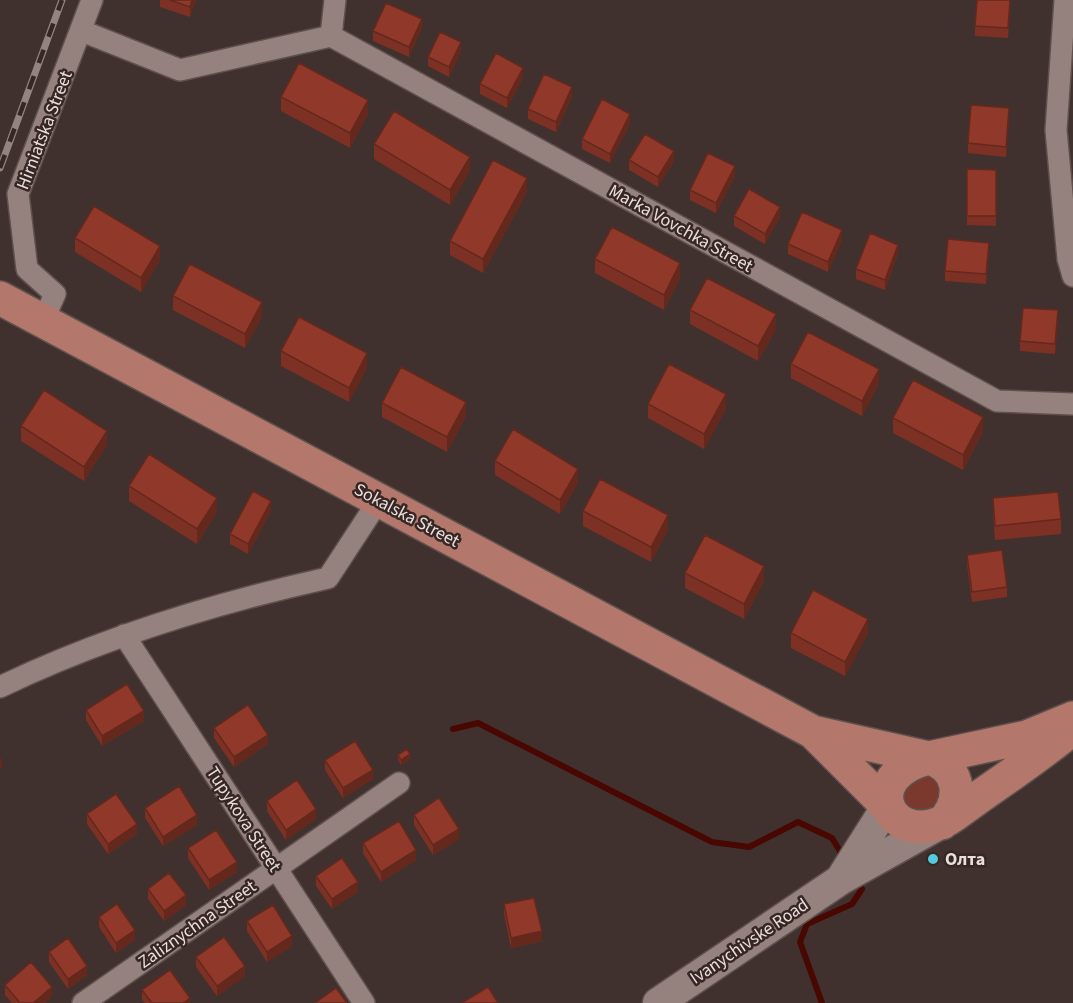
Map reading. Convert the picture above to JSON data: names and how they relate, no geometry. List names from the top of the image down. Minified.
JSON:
{"streets":{"main road":["Sokalska Street","Ivanychivske Road"],"street":["Hirniatska Street","Marka Vovchka Street","Tupykova Street","Zaliznychna Street"]},"crossings":[["Hirniatska Street","Sokalska Street"],["Tupykova Street","Zaliznychna Street"]],"places":["Олта"]}
